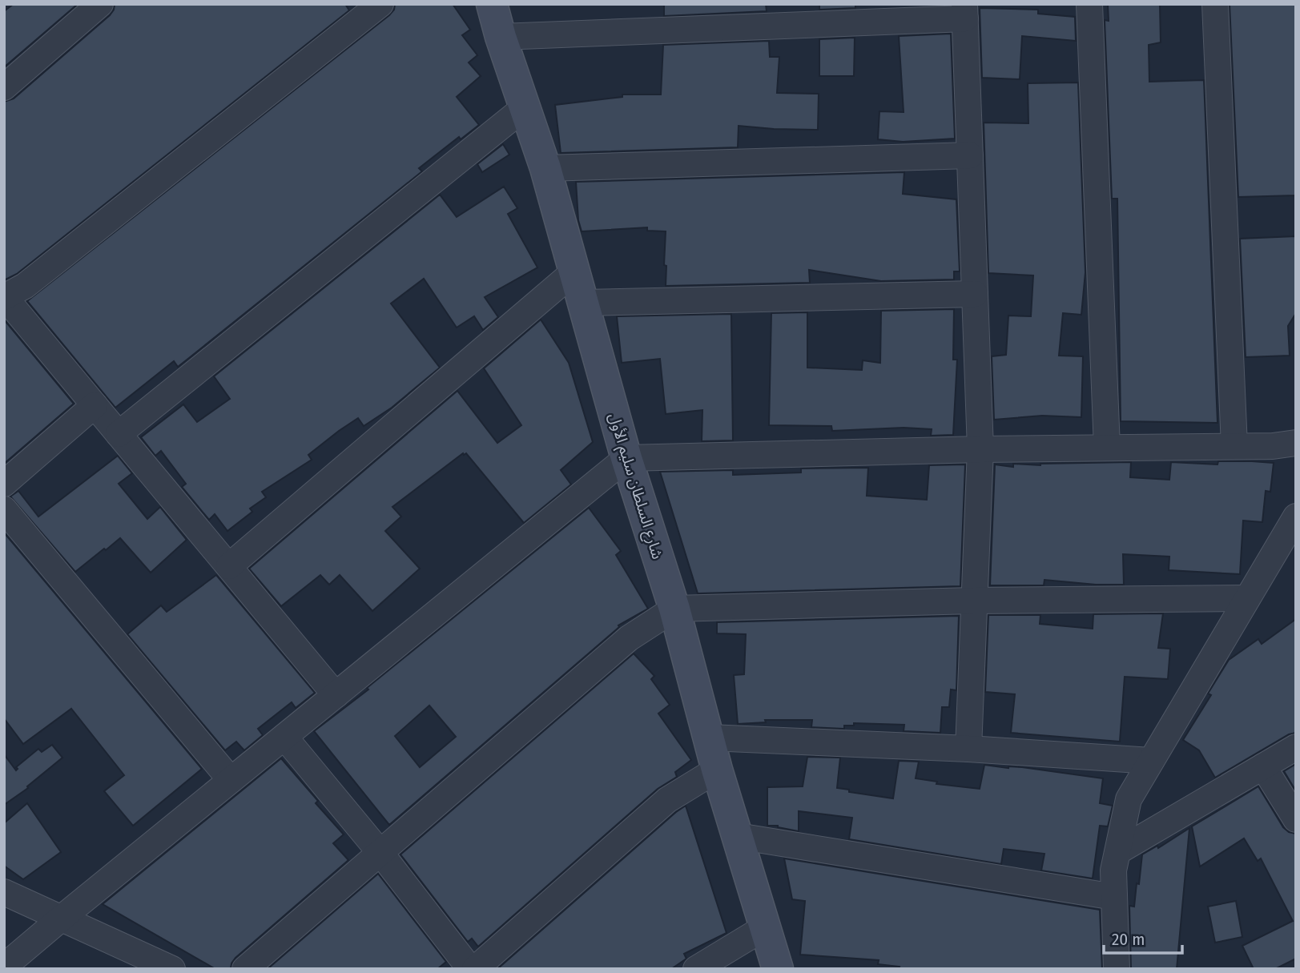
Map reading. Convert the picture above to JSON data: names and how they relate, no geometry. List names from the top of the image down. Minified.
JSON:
{"streets":{"street":["شارع السلطان سليم الأول"]},"scale_bar":"20 m"}
